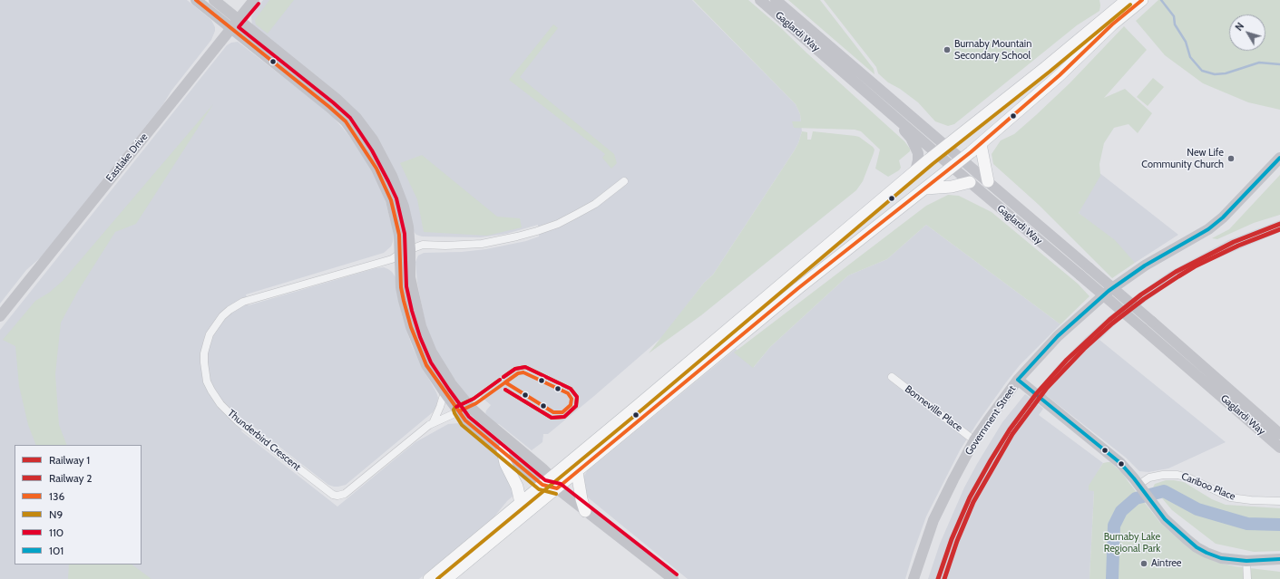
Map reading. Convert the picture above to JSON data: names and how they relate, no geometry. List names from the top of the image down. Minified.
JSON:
{"streets":{"street":["Gaglardi Way","Eastlake Drive","Bonneville Place","Government Street","Thunderbird Crescent","Cariboo Place"]},"crossings":[["Bonneville Place","Government Street"]],"parks":["Burnaby Lake Regional Park"],"places":["Burnaby Mountain Secondary School","New Life Community Church","Aintree"],"lines":["transit line 136","transit line 110","transit line N9","transit line 101","rail line 1","rail line 2"],"legend":["Railway 1","Railway 2","136","N9","110","101"],"north":"top left"}
